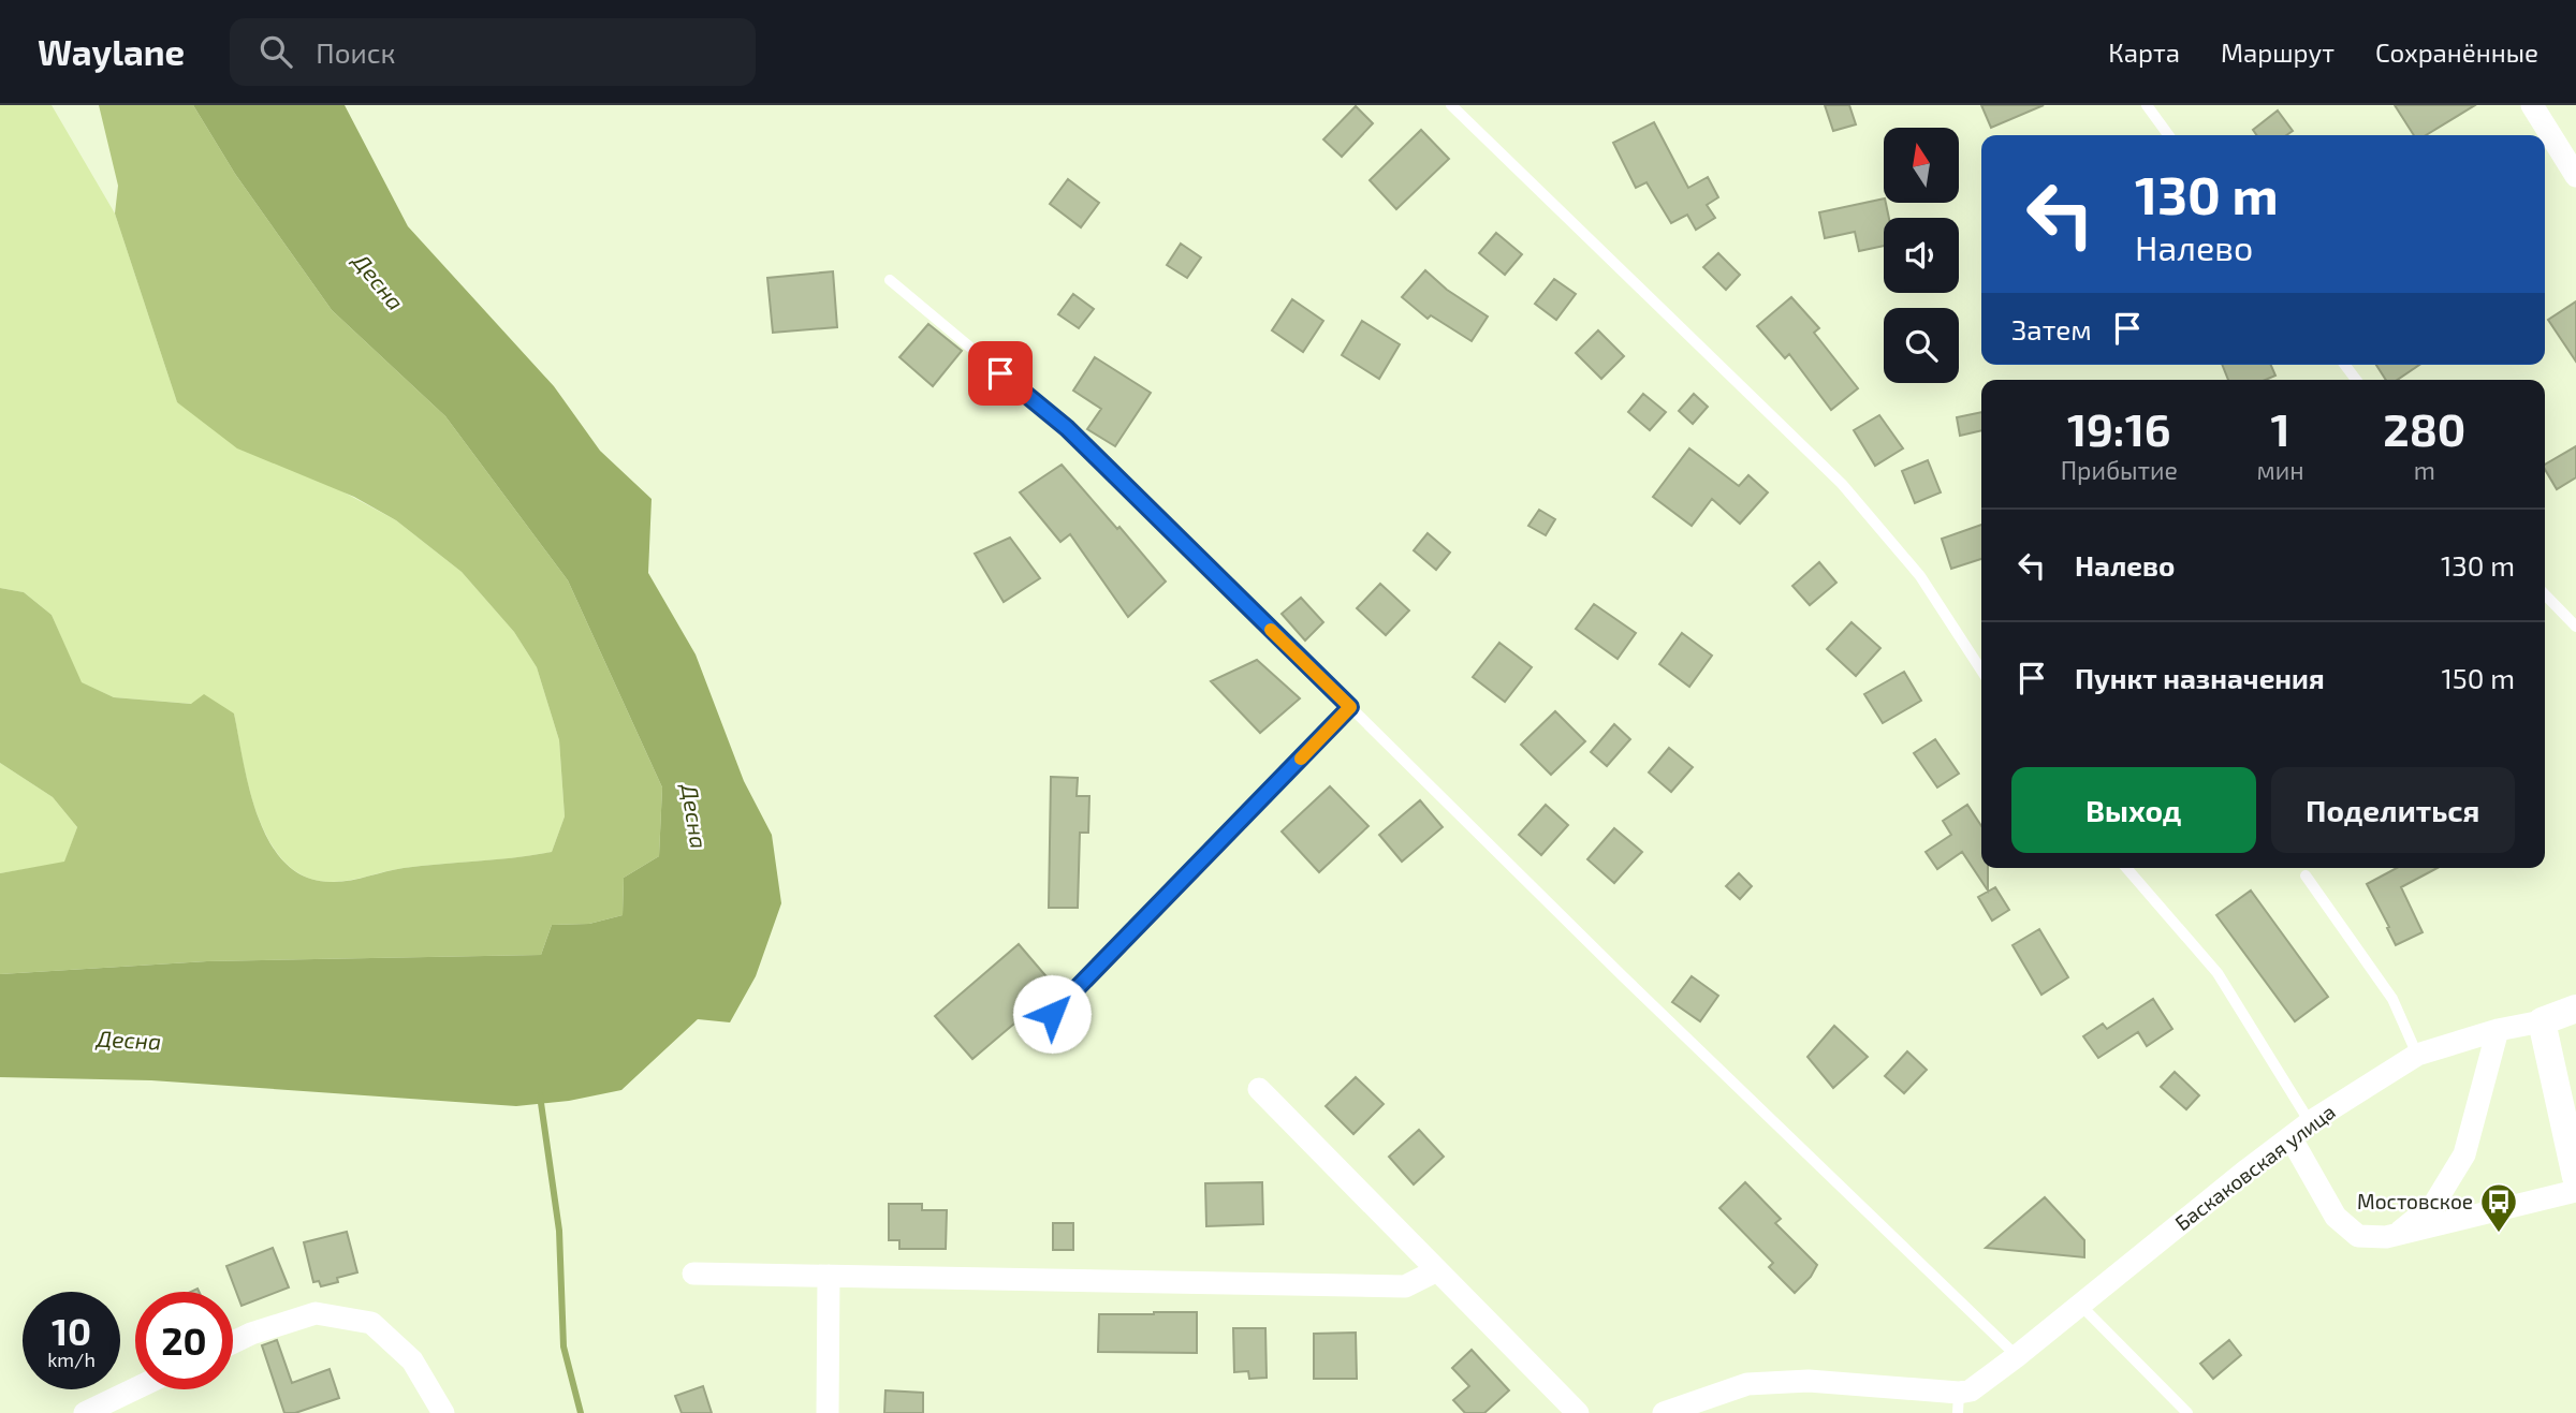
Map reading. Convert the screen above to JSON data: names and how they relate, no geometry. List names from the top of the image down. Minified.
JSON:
{"streets":{"street":["Баскаковская улица"]},"water":["Десна"],"places":{"bus stop":["Мостовское"]},"north":"top","page":{"header":"Waylane","search":"Поиск","nav":["Карта","Маршрут","Сохранённые"],"turn":["130 m","Налево"],"then":"Затем","eta":["19:16","Прибытие","1","мин","280","m"],"list":[{"name":"Налево","value":"130 m"},{"name":"Пункт назначения","value":"150 m"}],"buttons":["Выход","Поделиться"],"speed":"10 km/h","limit":"20"}}
